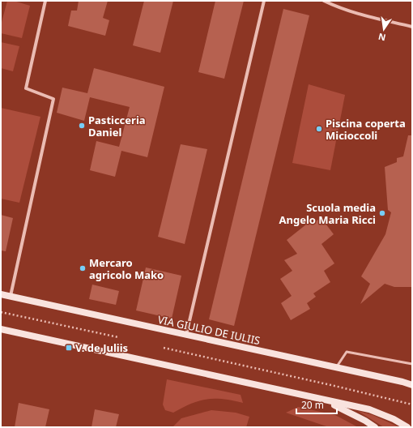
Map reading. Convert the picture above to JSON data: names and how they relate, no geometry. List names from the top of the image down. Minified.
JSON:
{"streets":{"main road":["VIA GIULIO DE IULIIS"]},"places":{"other":["Pasticceria Daniel","Piscina coperta Micioccoli","Scuola media Angelo Maria Ricci","Mercaro agricolo Mako"],"transit":["V. de Juliis"]},"scale_bar":"20 m","north":"bottom"}
